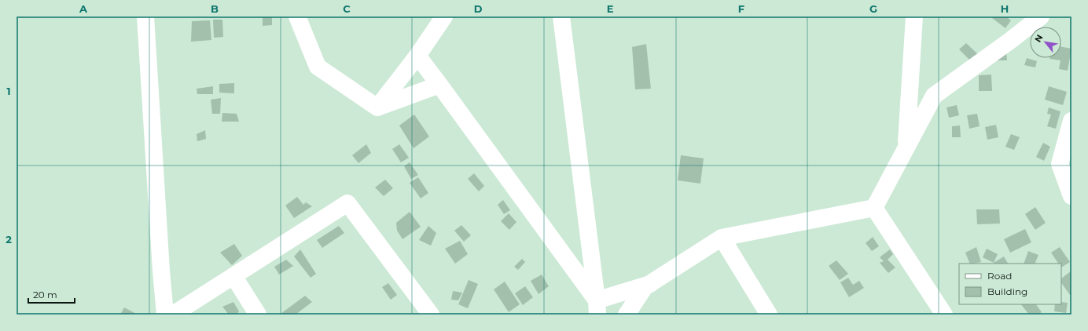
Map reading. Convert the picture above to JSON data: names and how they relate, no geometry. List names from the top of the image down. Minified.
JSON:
{"legend":["Road","Building"],"scale_bar":"20 m","north":"top left","grid":{"columns":["A","B","C","D","E","F","G","H"],"rows":["1","2"]}}
